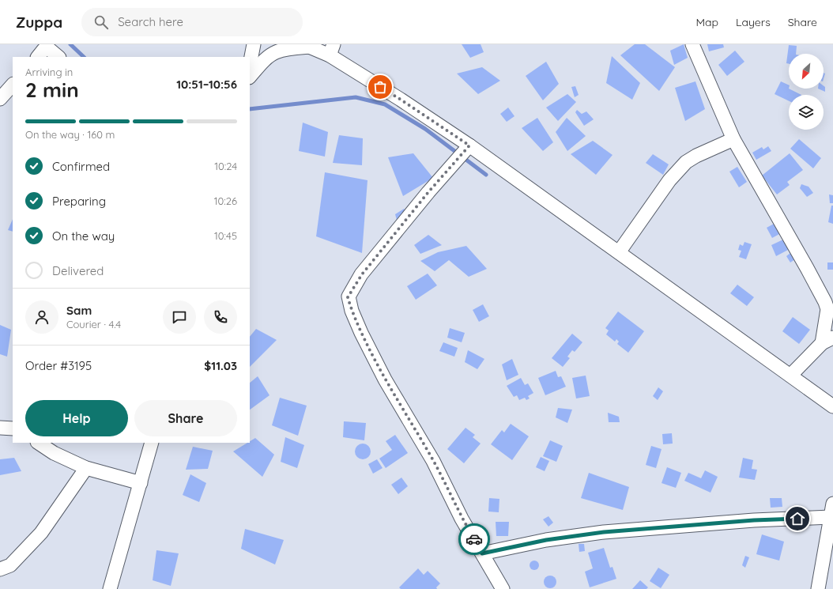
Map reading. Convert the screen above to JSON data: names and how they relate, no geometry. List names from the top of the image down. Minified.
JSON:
{"north":"bottom left","page":{"header":"Zuppa","search":"Search here","nav":["Map","Layers","Share"],"heading":["2 min","Arriving in","10:51–10:56"],"panel":["Sam","Courier · 4.4","Order #3195","$11.03"],"bar":"On the way · 160 m","list":[["Confirmed","10:24"],["Preparing","10:26"],["On the way","10:45"],"Delivered"],"buttons":["Help","Share"]}}
